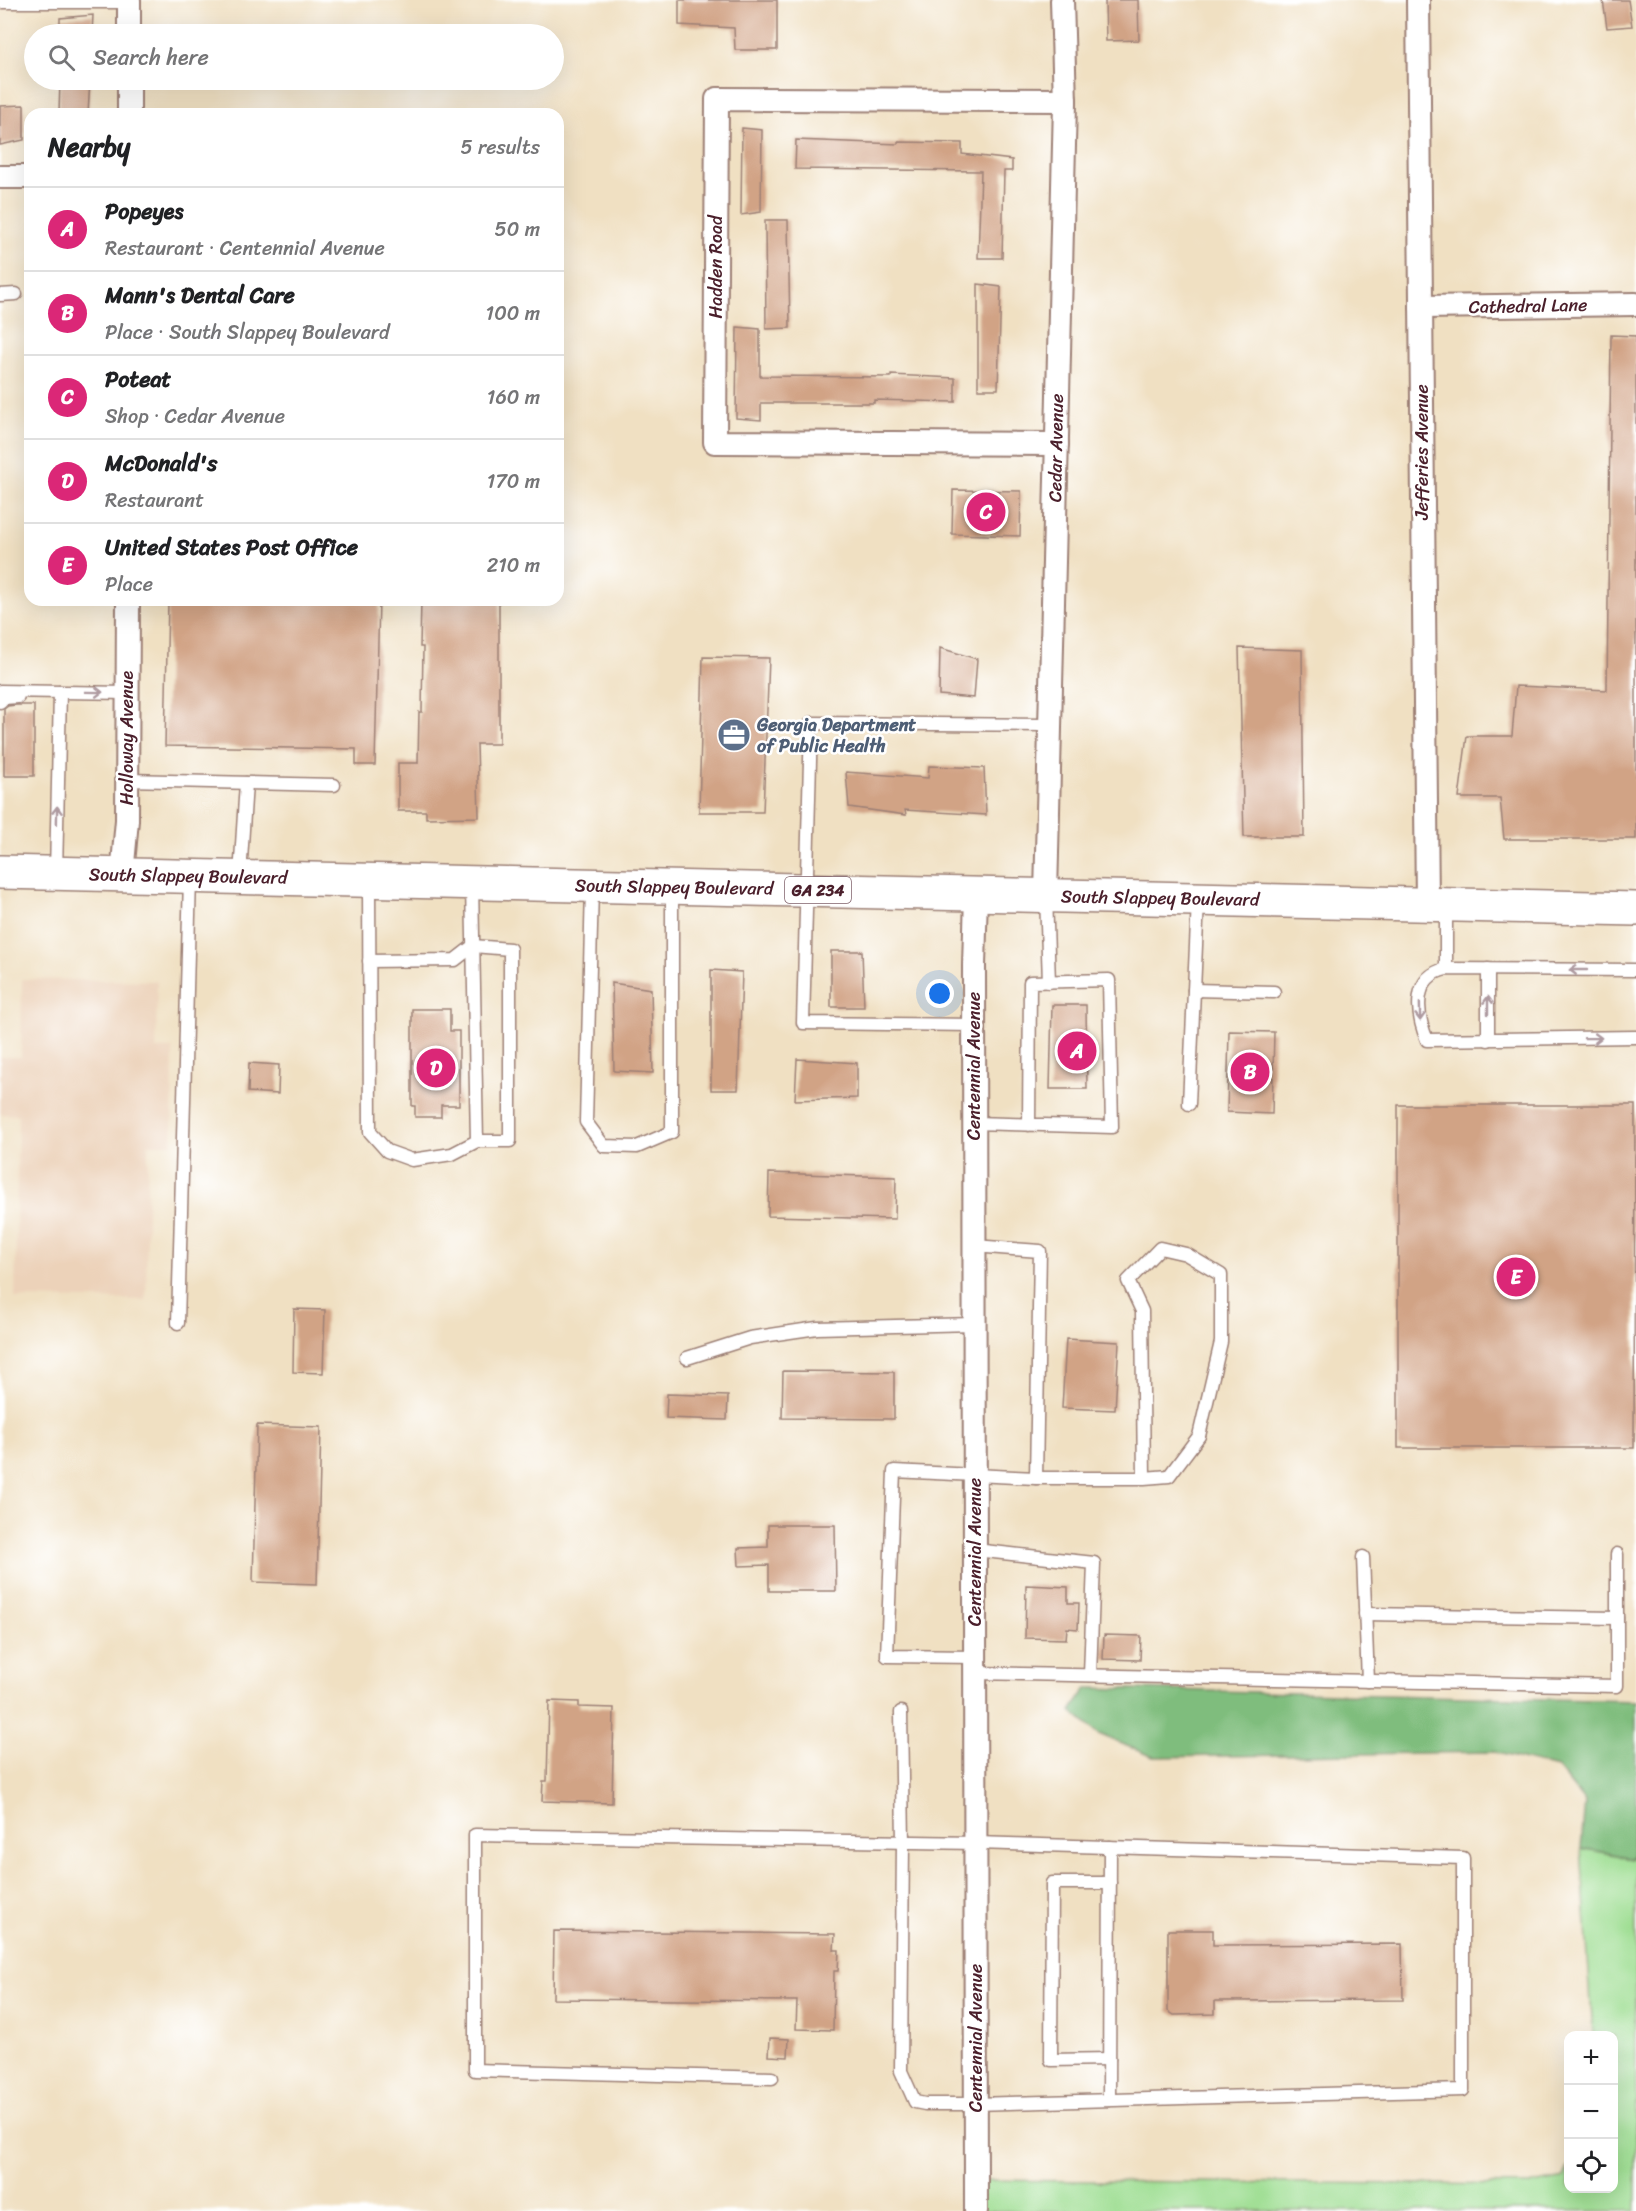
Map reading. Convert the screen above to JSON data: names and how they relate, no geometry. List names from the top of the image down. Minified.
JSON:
{"streets":{"main road":["South Slappey Boulevard","GA 234"],"street":["Hadden Road","Cathedral Lane","Cedar Avenue","Jefferies Avenue","Holloway Avenue","Centennial Avenue"]},"crossings":[["Hadden Road","Cedar Avenue"],["Cathedral Lane","Jefferies Avenue"],["Cedar Avenue","South Slappey Boulevard"],["Jefferies Avenue","South Slappey Boulevard"],["Holloway Avenue","South Slappey Boulevard"],["South Slappey Boulevard","Centennial Avenue"]],"places":{"office":["Georgia Department of Public Health"]},"page":{"search":"Search here","heading":["Nearby","5 results"],"list":[{"mark":"A","name":"Popeyes","note":"Restaurant · Centennial Avenue","value":"50 m"},{"mark":"B","name":"Mann's Dental Care","note":"Place · South Slappey Boulevard","value":"100 m"},{"mark":"C","name":"Poteat","note":"Shop · Cedar Avenue","value":"160 m"},{"mark":"D","name":"McDonald's","note":"Restaurant","value":"170 m"},{"mark":"E","name":"United States Post Office","note":"Place","value":"210 m"}],"pins":["C","A","D","B","E"],"map_buttons":["+","−"]}}
